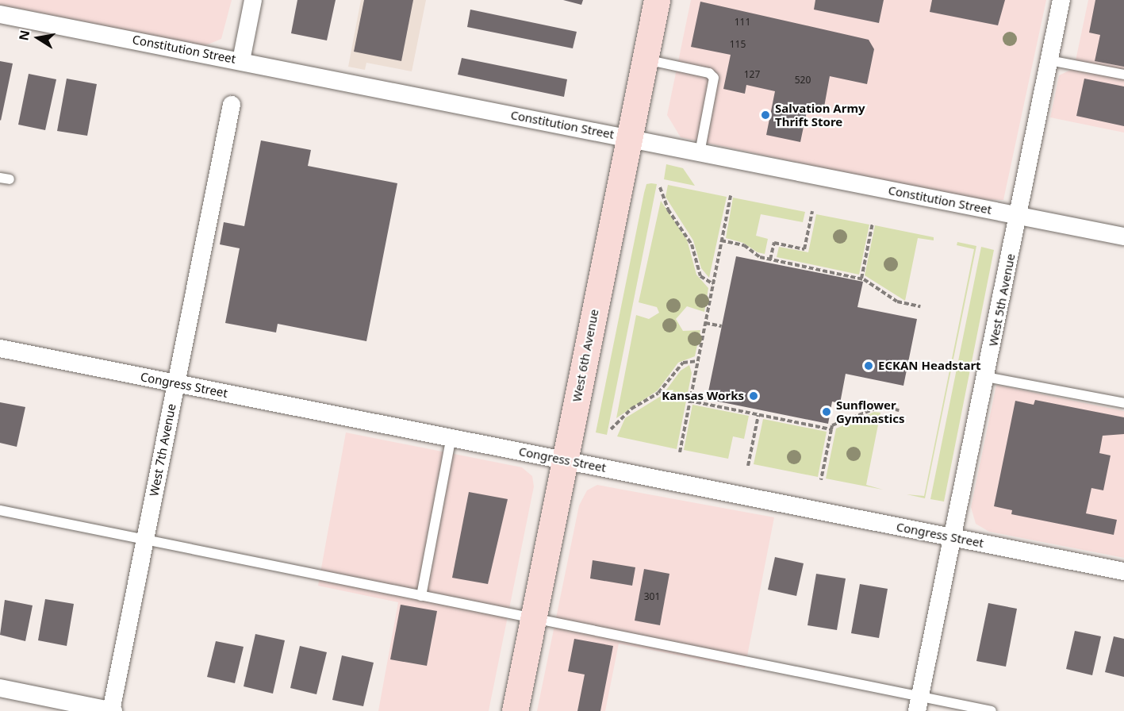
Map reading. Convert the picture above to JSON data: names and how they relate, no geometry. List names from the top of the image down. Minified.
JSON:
{"streets":{"main road":["West 6th Avenue"],"street":["Constitution Street","West 5th Avenue","Congress Street","West 7th Avenue"]},"crossings":[["Constitution Street","West 5th Avenue"],["Constitution Street","West 6th Avenue"],["West 5th Avenue","Congress Street"],["West 6th Avenue","Congress Street"],["Congress Street","West 7th Avenue"]],"places":["Salvation Army Thrift Store","ECKAN Headstart","Kansas Works","Sunflower Gymnastics"],"house_numbers":["111","115","127","520","301"],"north":"left"}
